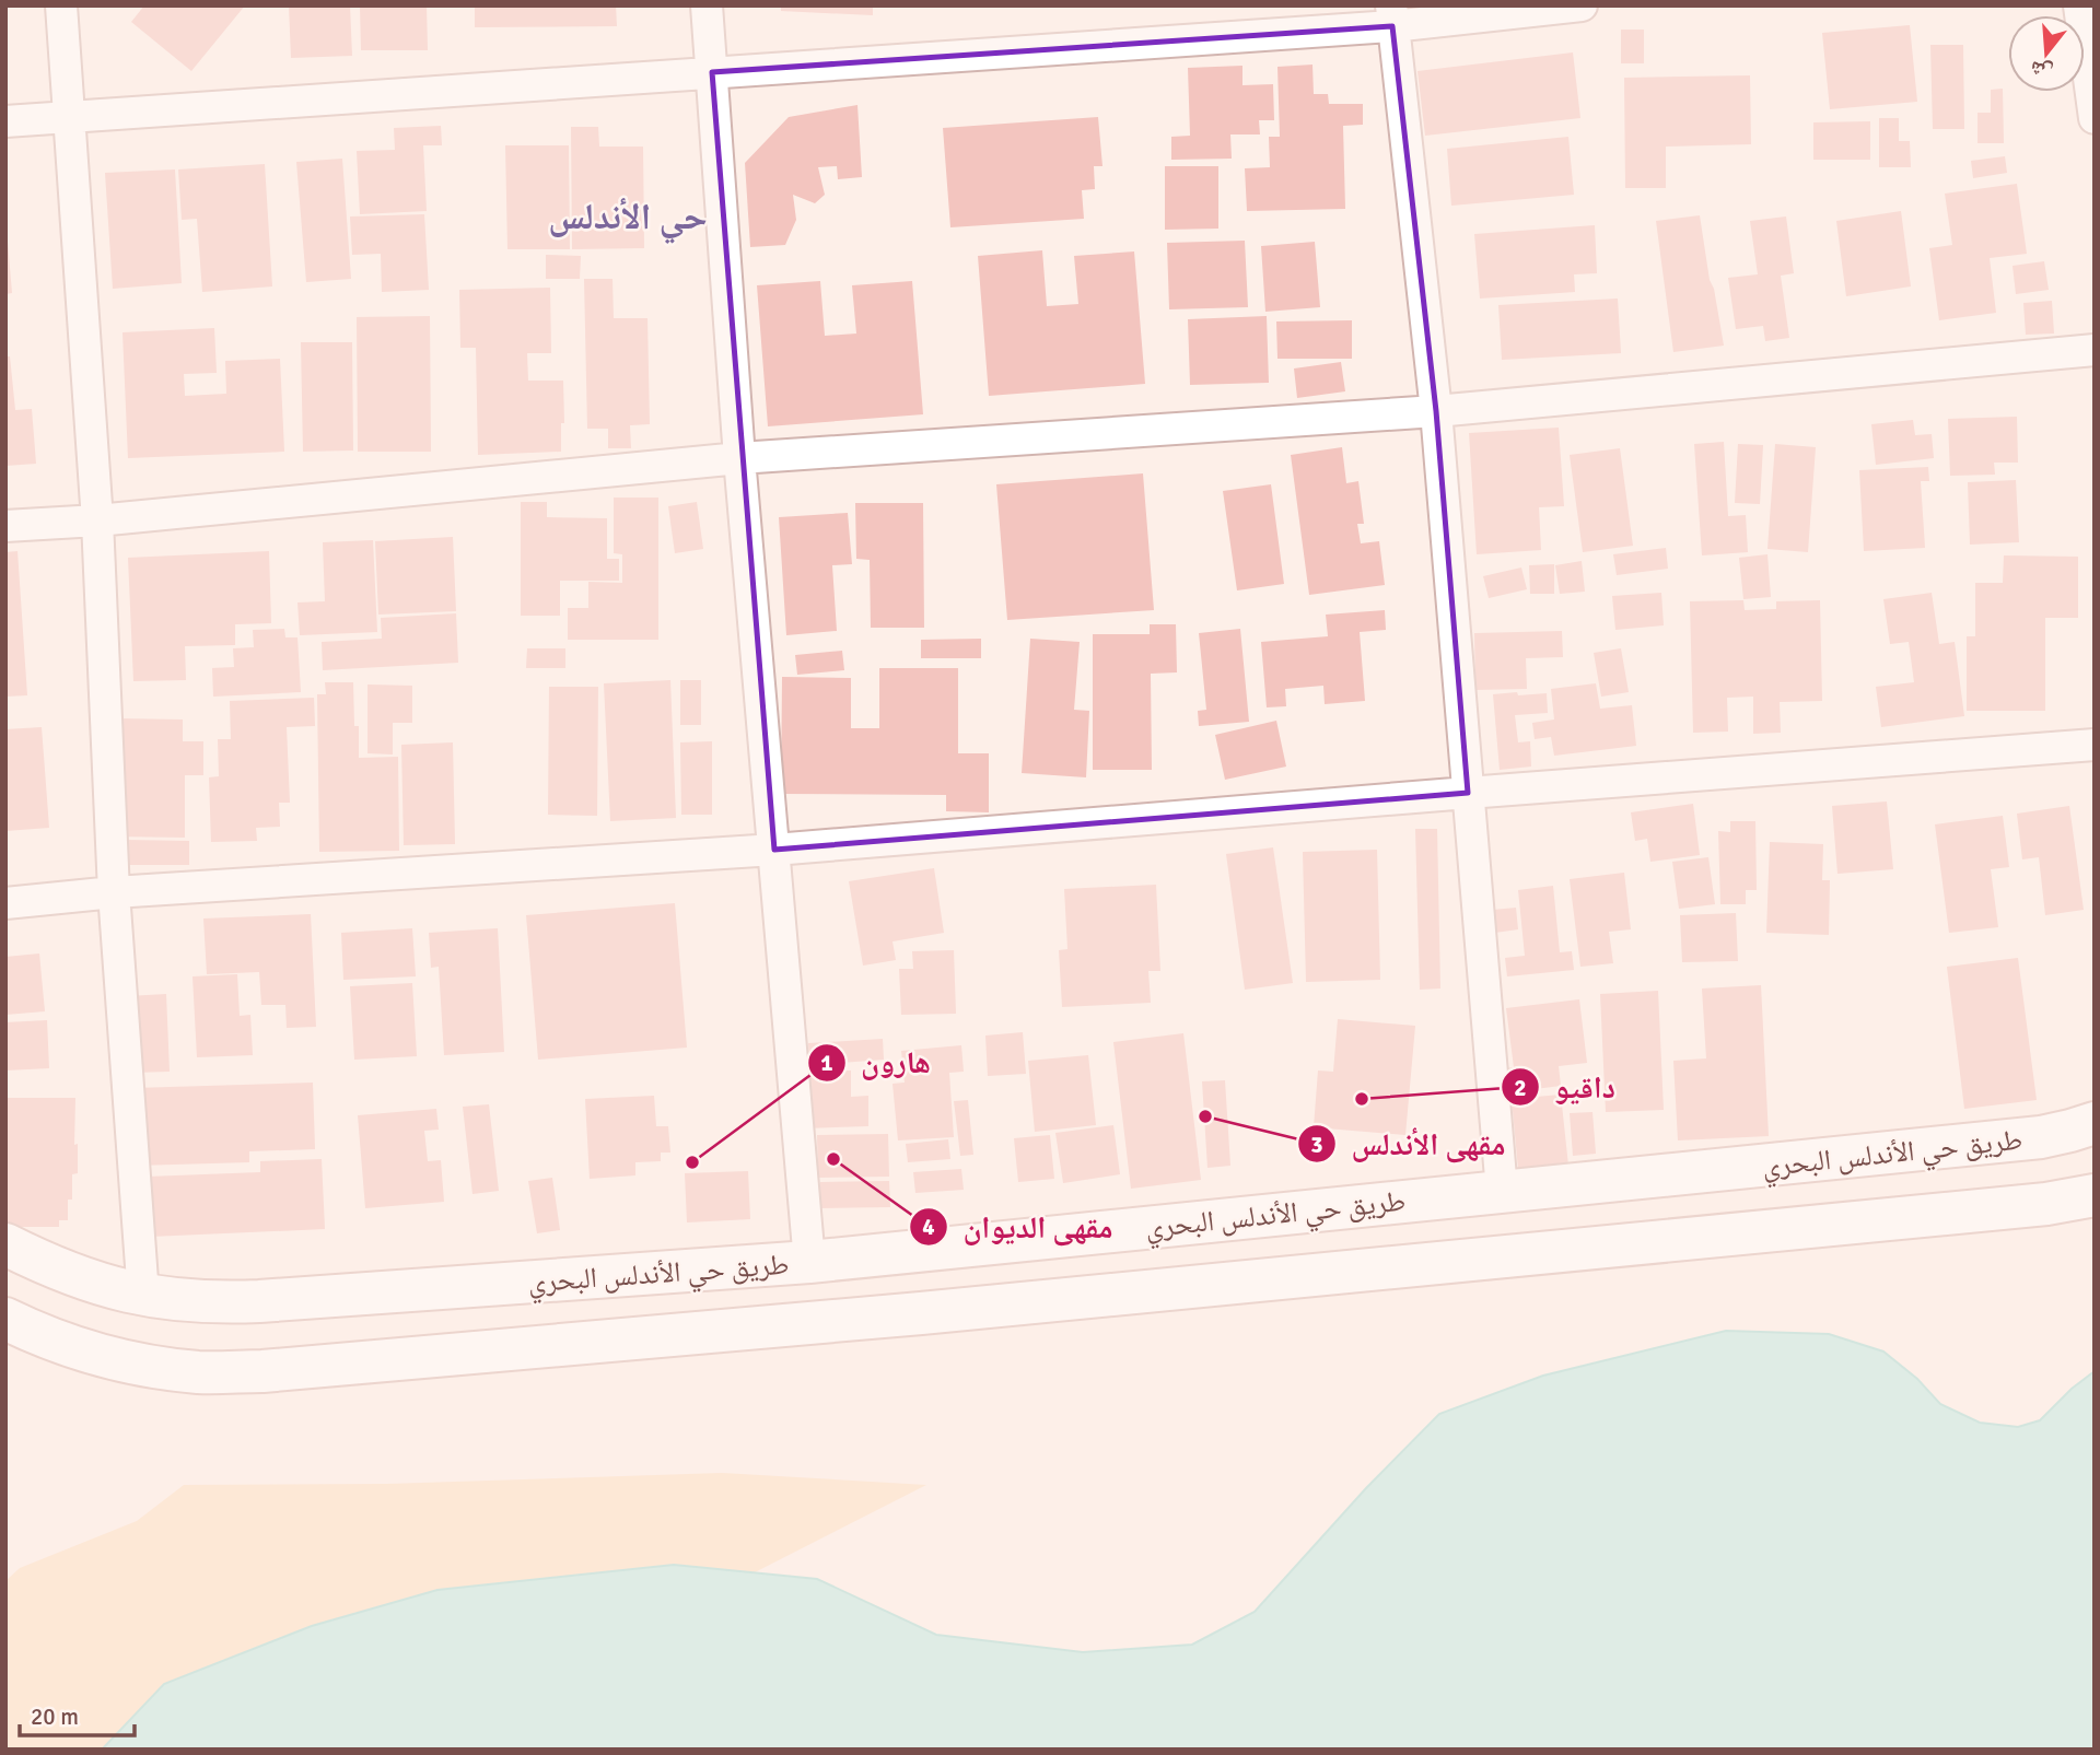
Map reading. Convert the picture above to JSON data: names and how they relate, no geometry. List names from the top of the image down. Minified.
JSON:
{"streets":{"street":["طريق حي الأندلس البحري"]},"districts":["حي الأندلس"],"places":["داقيو","مقهى الأندلس","مقهى الديوان","هارون"],"scale_bar":"20 m","north":"bottom"}
